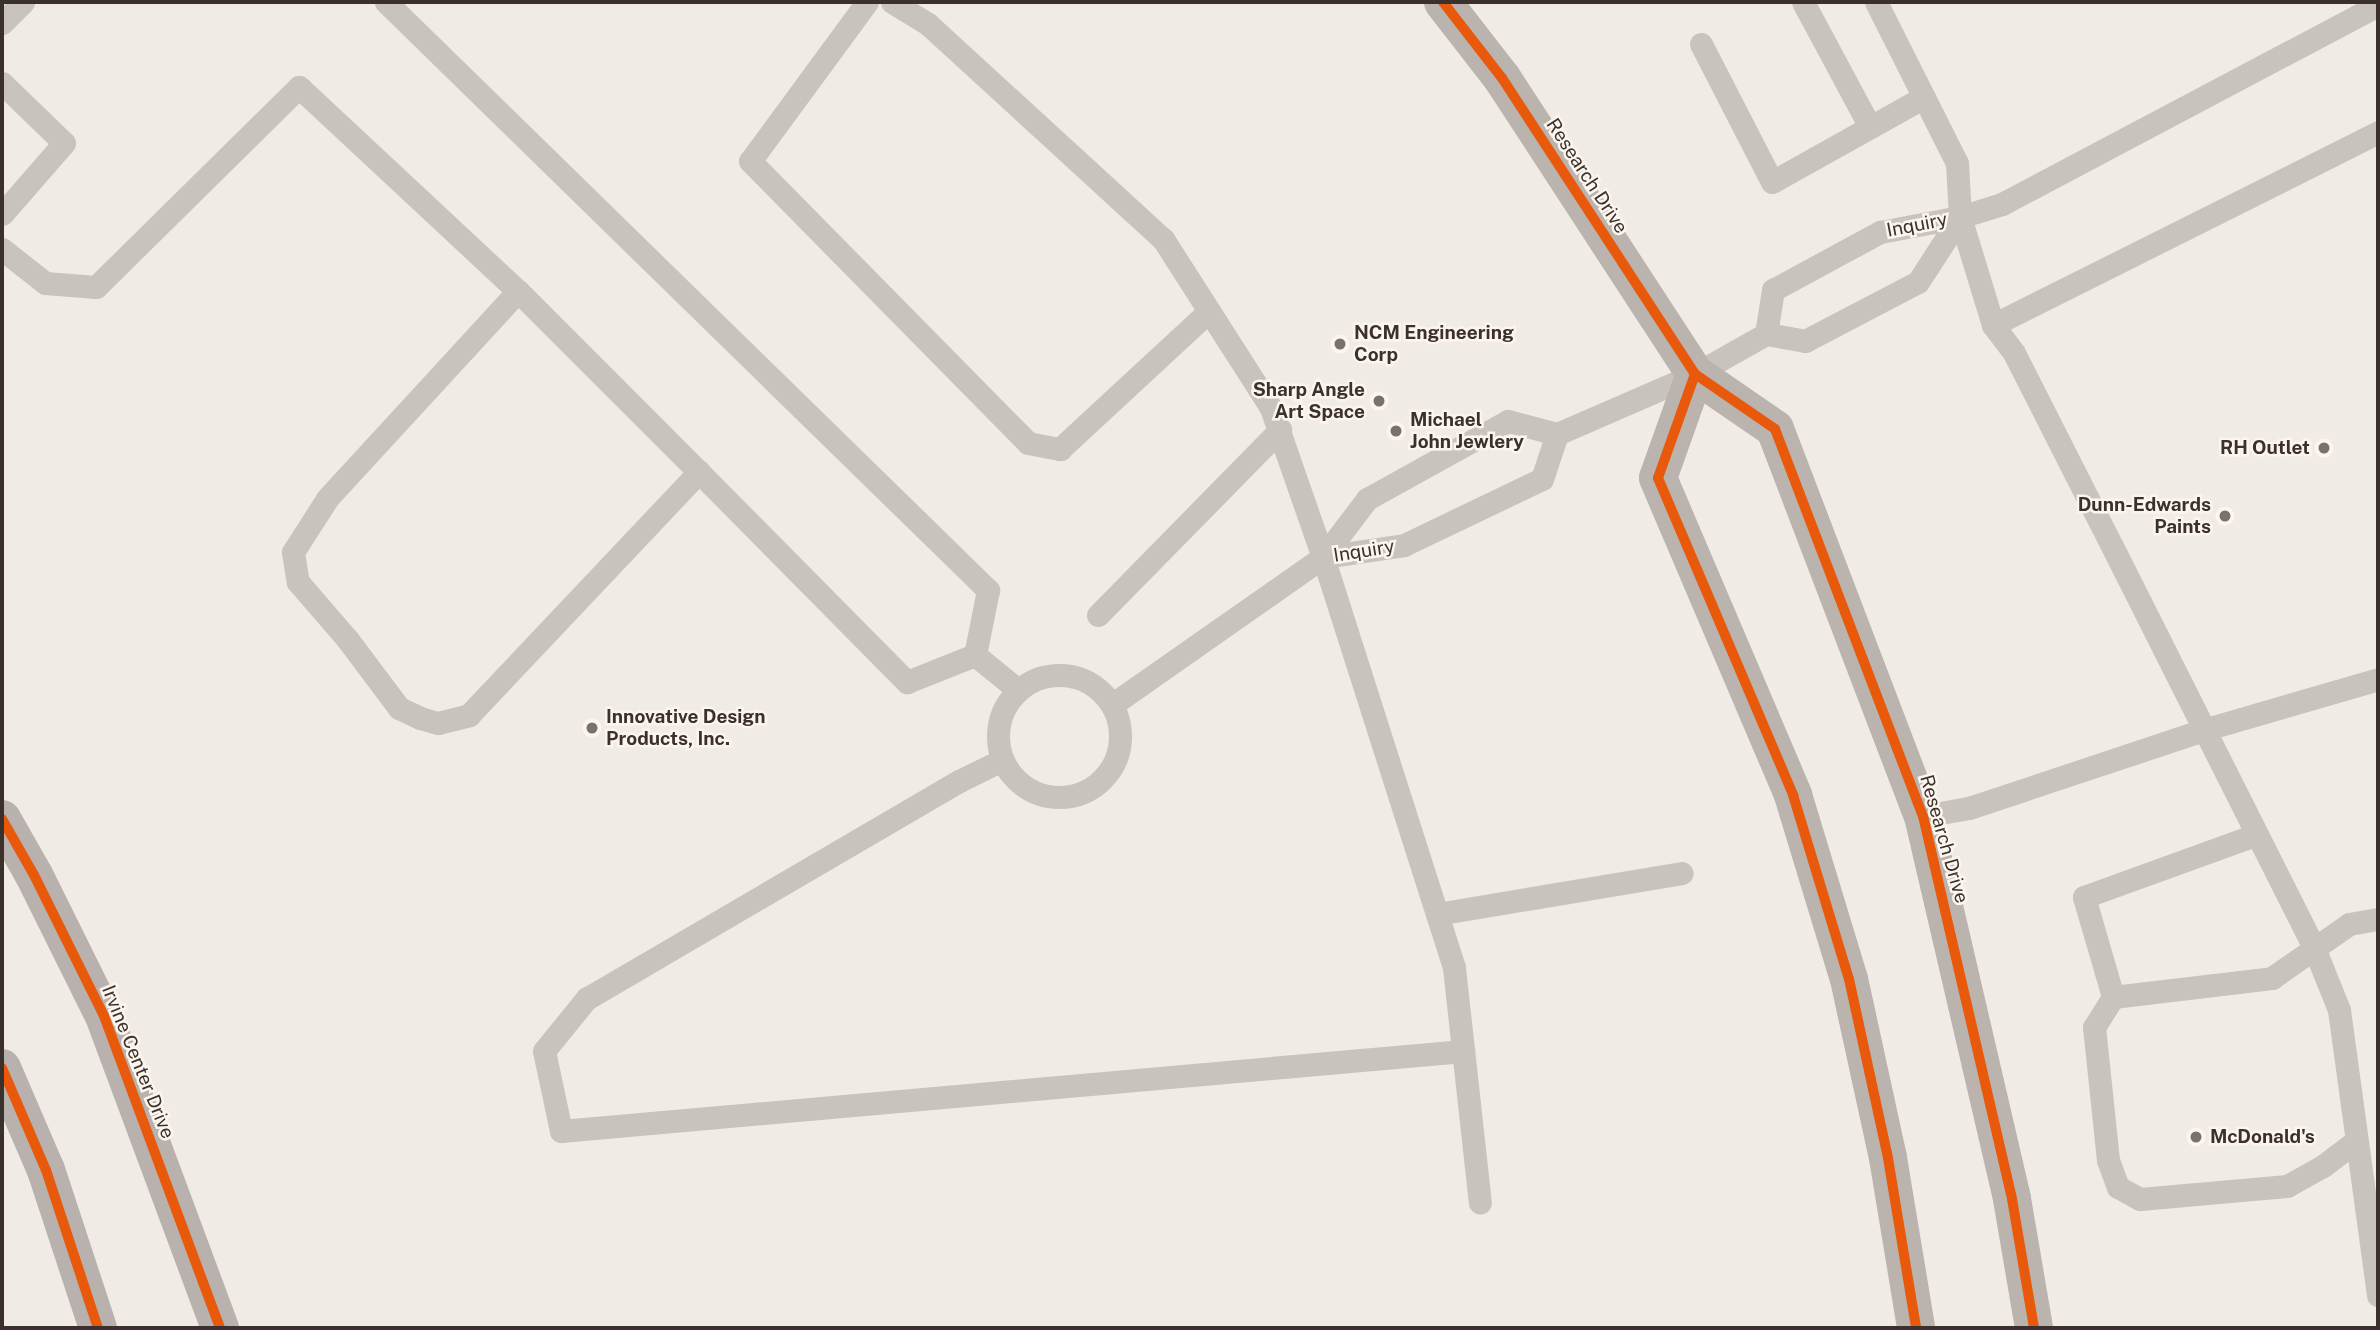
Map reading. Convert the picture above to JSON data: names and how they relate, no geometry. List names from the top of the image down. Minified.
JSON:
{"streets":{"main road":["Research Drive","Irvine Center Drive"],"lane":["Inquiry"]},"places":["NCM Engineering Corp","Sharp Angle Art Space","Michael John Jewlery","RH Outlet","Dunn-Edwards Paints","Innovative Design Products, Inc.","McDonald's"]}
